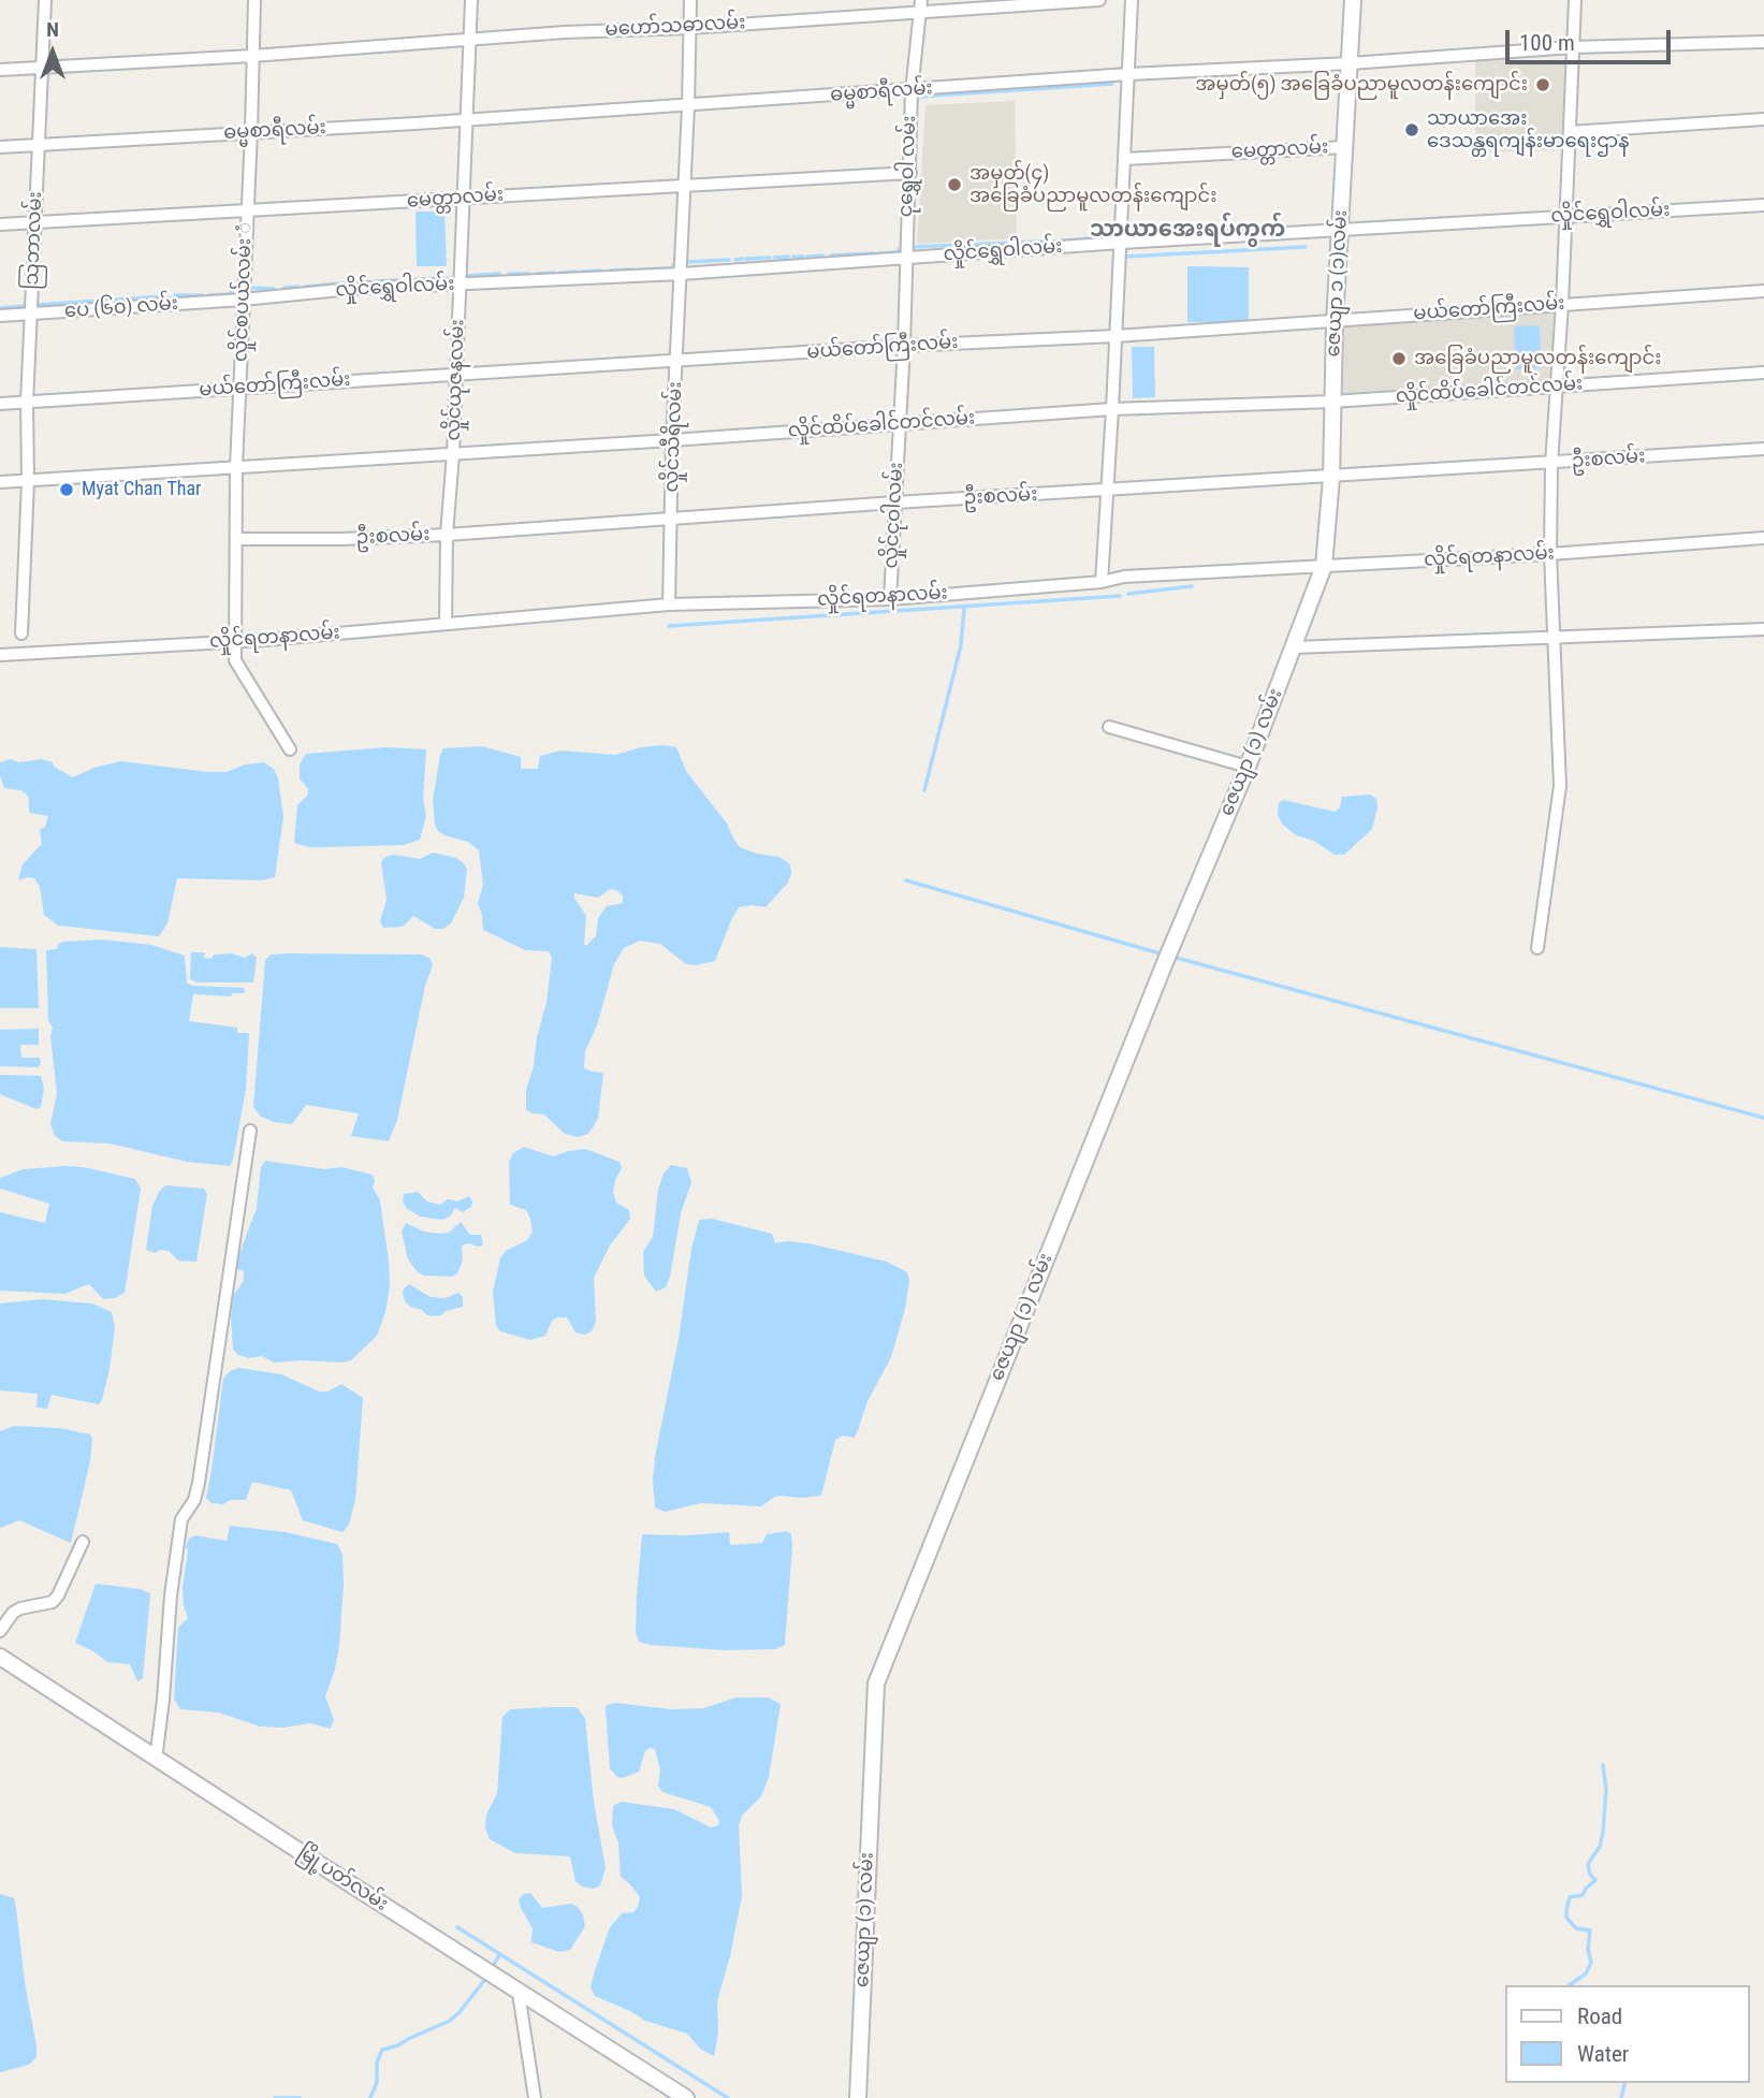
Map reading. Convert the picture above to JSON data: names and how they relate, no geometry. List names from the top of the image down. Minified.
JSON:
{"streets":{"street":["မဟော်သဓာလမ်း","ဓမ္မစာရီလမ်း","မေတ္တာလမ်း","ငုရွှေဝါ လမ်း","လှိုင်ရွှေဝါလမ်း","သြဘာလမ်း","ဇေယျာ ၁ (၁)လမ်း","လှိုင်စပယ်လမ်း ံ","ပေ (၆၀) လမ်း","မယ်တော်ကြီးလမ်း","လှိုင်ယုဇနလမ်း","လှိုင်ထိပ်ခေါင်တင်လမ်း","လှိုင်သီရိလမ်း","ဦးစလမ်း","လှိုင်ငုဝါလမ်း","လှိုင်ရတနာလမ်း","ဇေယျာ (၁) လမ်း","မြို့ပတ်လမ်း"]},"crossings":[["မဟော်သဓာလမ်း","ငုရွှေဝါ လမ်း"],["မဟော်သဓာလမ်း","လှိုင်စပယ်လမ်း ံ"],["မဟော်သဓာလမ်း","လှိုင်ယုဇနလမ်း"],["မဟော်သဓာလမ်း","လှိုင်သီရိလမ်း"],["ဓမ္မစာရီလမ်း","ငုရွှေဝါ လမ်း"],["ဓမ္မစာရီလမ်း","သြဘာလမ်း"],["ဓမ္မစာရီလမ်း","ဇေယျာ ၁ (၁)လမ်း"],["ဓမ္မစာရီလမ်း","လှိုင်စပယ်လမ်း ံ"],["ဓမ္မစာရီလမ်း","လှိုင်ယုဇနလမ်း"],["ဓမ္မစာရီလမ်း","လှိုင်သီရိလမ်း"],["မေတ္တာလမ်း","ငုရွှေဝါ လမ်း"],["မေတ္တာလမ်း","သြဘာလမ်း"],["မေတ္တာလမ်း","ဇေယျာ ၁ (၁)လမ်း"],["မေတ္တာလမ်း","လှိုင်စပယ်လမ်း ံ"],["မေတ္တာလမ်း","လှိုင်ယုဇနလမ်း"],["မေတ္တာလမ်း","လှိုင်သီရိလမ်း"],["ငုရွှေဝါ လမ်း","လှိုင်ရွှေဝါလမ်း"],["ငုရွှေဝါ လမ်း","လှိုင်ငုဝါလမ်း"],["လှိုင်ရွှေဝါလမ်း","ဇေယျာ ၁ (၁)လမ်း"],["လှိုင်ရွှေဝါလမ်း","လှိုင်စပယ်လမ်း ံ"],["လှိုင်ရွှေဝါလမ်း","ပေ (၆၀) လမ်း"],["လှိုင်ရွှေဝါလမ်း","လှိုင်ယုဇနလမ်း"],["လှိုင်ရွှေဝါလမ်း","လှိုင်သီရိလမ်း"],["လှိုင်ရွှေဝါလမ်း","လှိုင်ငုဝါလမ်း"],["သြဘာလမ်း","ပေ (၆၀) လမ်း"],["သြဘာလမ်း","မယ်တော်ကြီးလမ်း"],["သြဘာလမ်း","လှိုင်ထိပ်ခေါင်တင်လမ်း"],["ဇေယျာ ၁ (၁)လမ်း","မယ်တော်ကြီးလမ်း"],["ဇေယျာ ၁ (၁)လမ်း","လှိုင်ထိပ်ခေါင်တင်လမ်း"],["ဇေယျာ ၁ (၁)လမ်း","ဦးစလမ်း"],["ဇေယျာ ၁ (၁)လမ်း","လှိုင်ရတနာလမ်း"],["ဇေယျာ ၁ (၁)လမ်း","ဇေယျာ (၁) လမ်း"],["လှိုင်စပယ်လမ်း ံ","ပေ (၆၀) လမ်း"],["လှိုင်စပယ်လမ်း ံ","မယ်တော်ကြီးလမ်း"],["လှိုင်စပယ်လမ်း ံ","လှိုင်ထိပ်ခေါင်တင်လမ်း"],["လှိုင်စပယ်လမ်း ံ","ဦးစလမ်း"],["လှိုင်စပယ်လမ်း ံ","လှိုင်ရတနာလမ်း"],["မယ်တော်ကြီးလမ်း","လှိုင်ယုဇနလမ်း"],["မယ်တော်ကြီးလမ်း","လှိုင်သီရိလမ်း"],["မယ်တော်ကြီးလမ်း","လှိုင်ငုဝါလမ်း"],["လှိုင်ယုဇနလမ်း","လှိုင်ထိပ်ခေါင်တင်လမ်း"],["လှိုင်ယုဇနလမ်း","ဦးစလမ်း"],["လှိုင်ယုဇနလမ်း","လှိုင်ရတနာလမ်း"],["လှိုင်ထိပ်ခေါင်တင်လမ်း","လှိုင်သီရိလမ်း"],["လှိုင်ထိပ်ခေါင်တင်လမ်း","လှိုင်ငုဝါလမ်း"],["လှိုင်သီရိလမ်း","ဦးစလမ်း"],["လှိုင်သီရိလမ်း","လှိုင်ရတနာလမ်း"],["ဦးစလမ်း","လှိုင်ငုဝါလမ်း"],["လှိုင်ငုဝါလမ်း","လှိုင်ရတနာလမ်း"],["လှိုင်ရတနာလမ်း","ဇေယျာ (၁) လမ်း"]],"districts":["သာယာအေးရပ်ကွက်"],"places":["အမှတ်(၅) အခြေခံပညာမူလတန်းကျောင်း","သာယာအေး ဒေသန္တရကျန်းမာရေးဌာန","အမှတ်(၄) အခြေခံပညာမူလတန်းကျောင်း","အခြေခံပညာမူလတန်းကျောင်း","Myat Chan Thar"],"legend":["Road","Water"],"scale_bar":"100 m","north":"top"}
